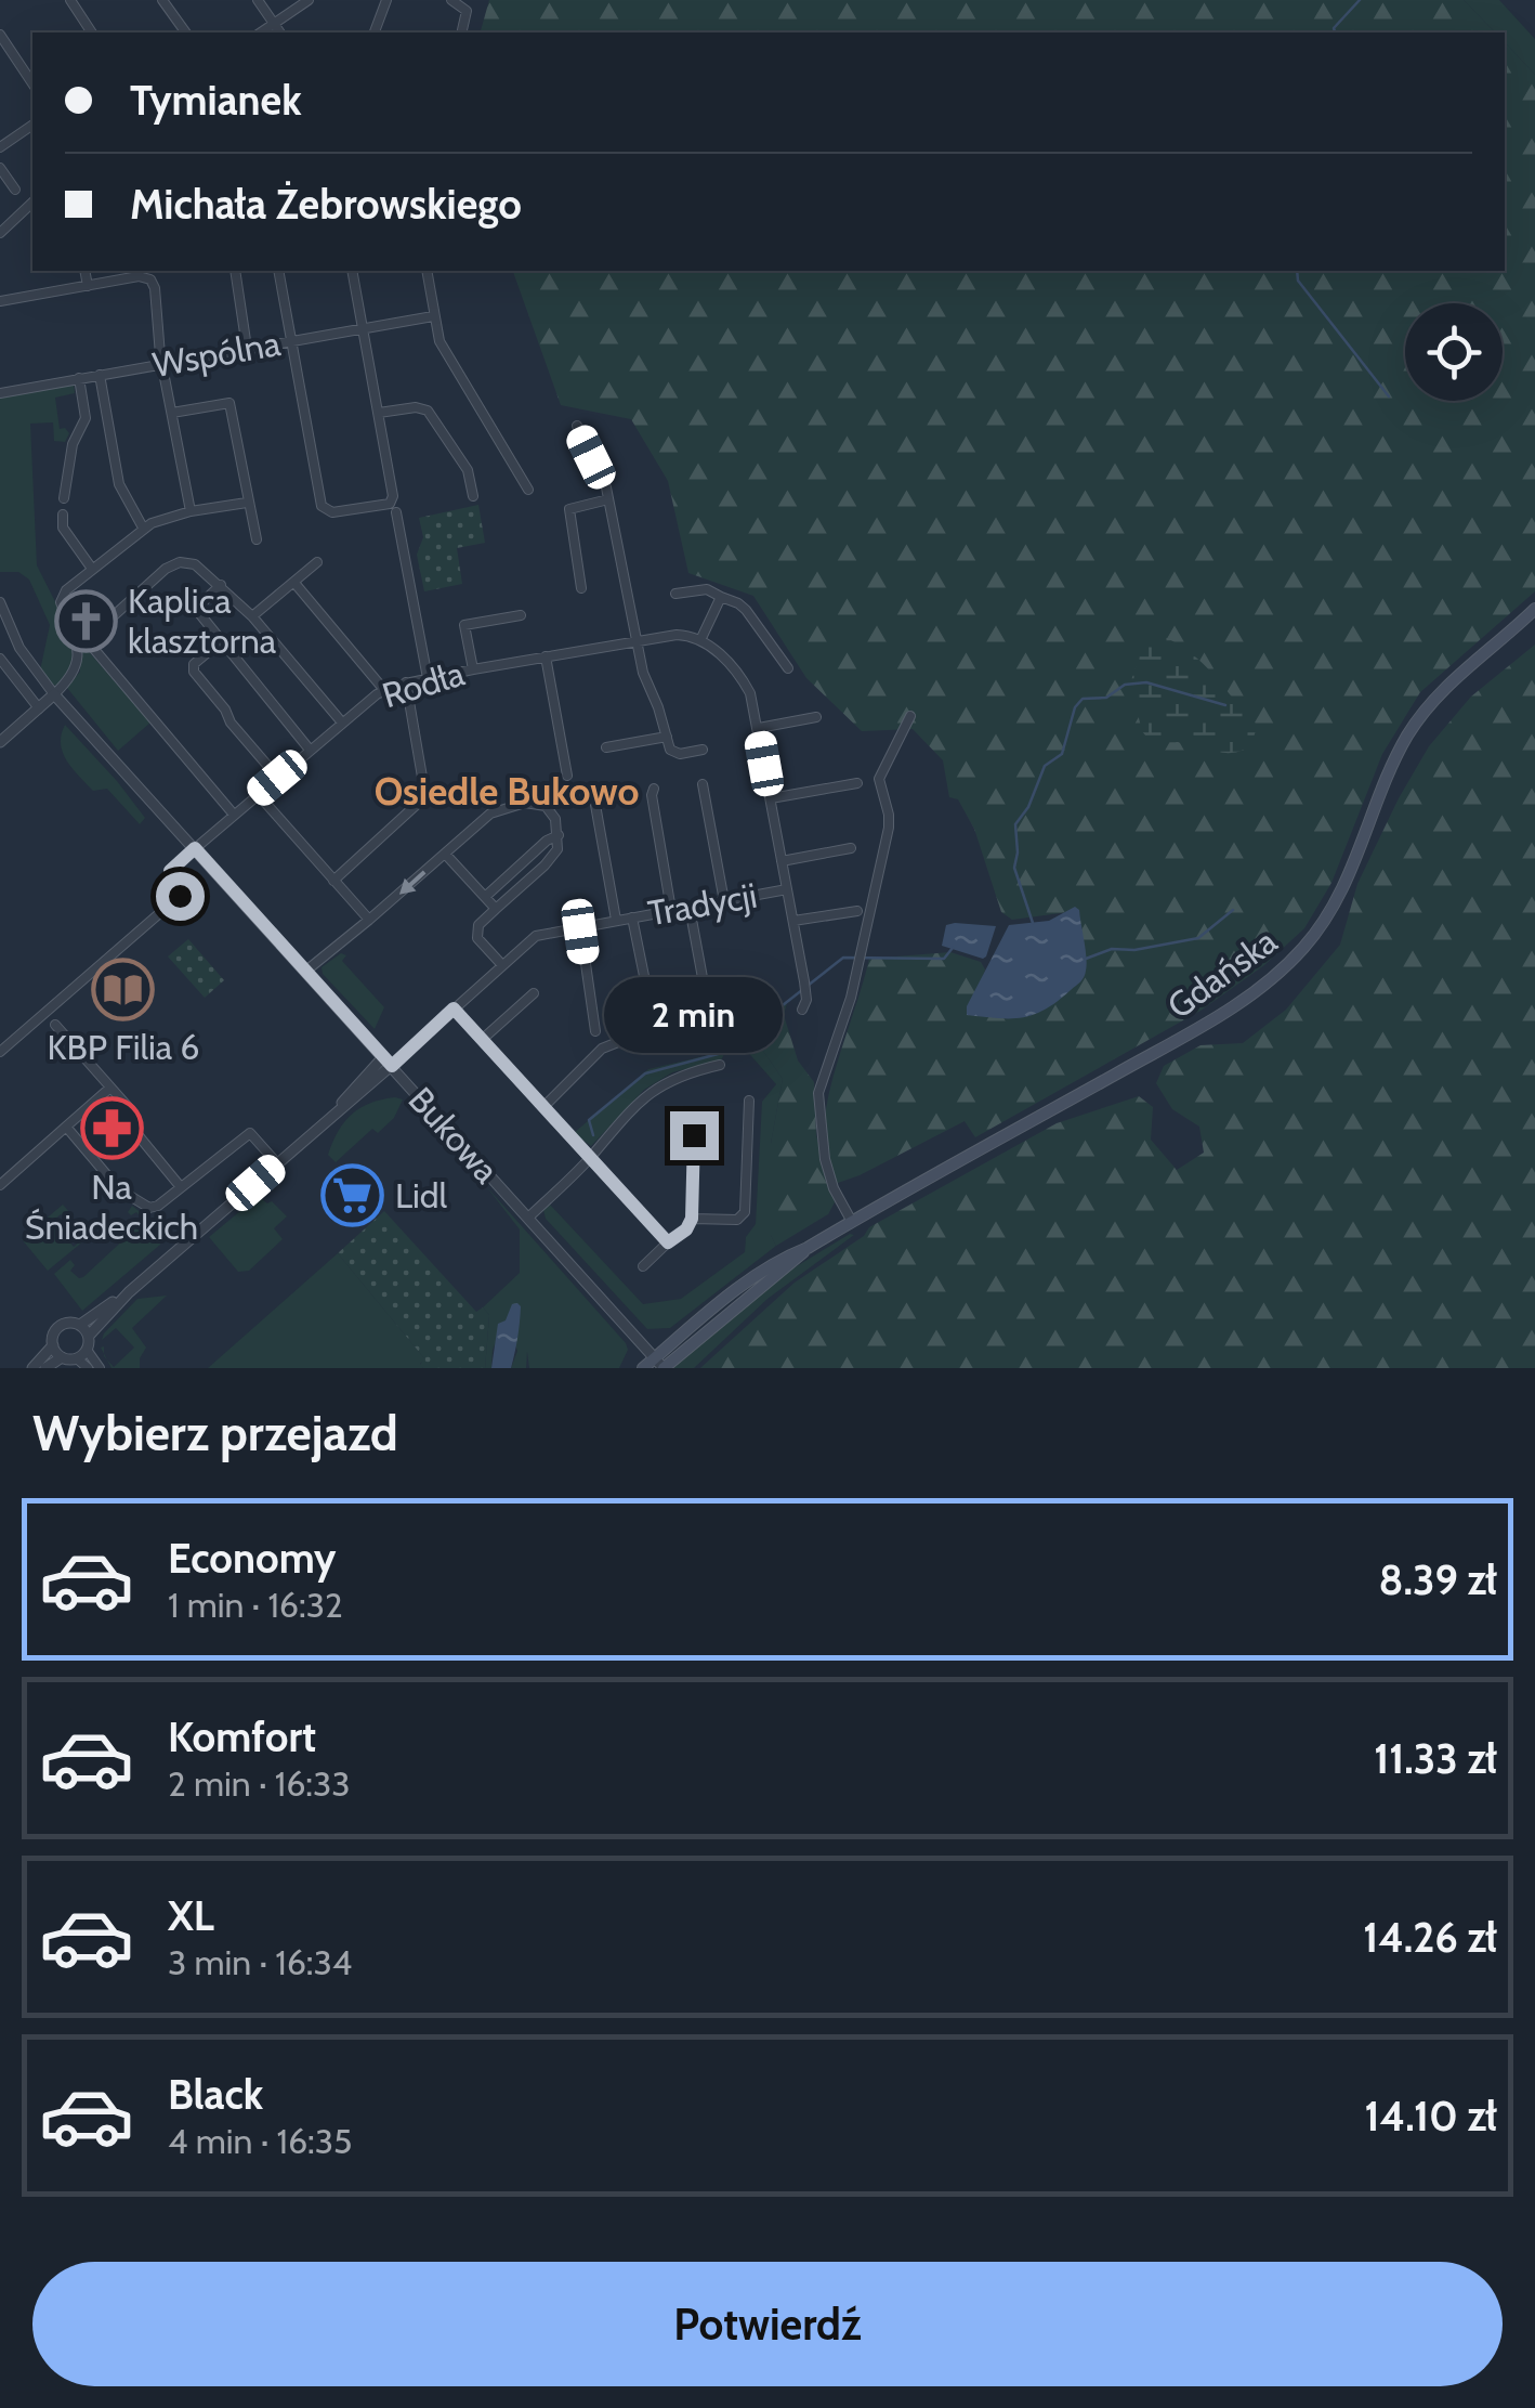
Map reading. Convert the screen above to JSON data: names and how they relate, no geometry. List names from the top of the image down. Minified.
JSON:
{"streets":{"main road":["Gdańska"],"street":["Wspólna","Rodła","Tradycji","Bukowa"]},"crossings":[["Rodła","Bukowa"],["Tradycji","Bukowa"],["Gdańska","Bukowa"]],"districts":["Osiedle Bukowo"],"places":{"church":["Kaplica klasztorna"],"library":["KBP Filia 6"],"pharmacy":["Na Śniadeckich"],"supermarket":["Lidl"]},"page":{"banner":["Tymianek","Michała Żebrowskiego"],"bubble":"2 min","heading":"Wybierz przejazd","list":[{"name":"Economy","note":"1 min · 16:32","value":"8.39 zł"},{"name":"Komfort","note":"2 min · 16:33","value":"11.33 zł"},{"name":"XL","note":"3 min · 16:34","value":"14.26 zł"},{"name":"Black","note":"4 min · 16:35","value":"14.10 zł"}],"buttons":"Potwierdź"}}
